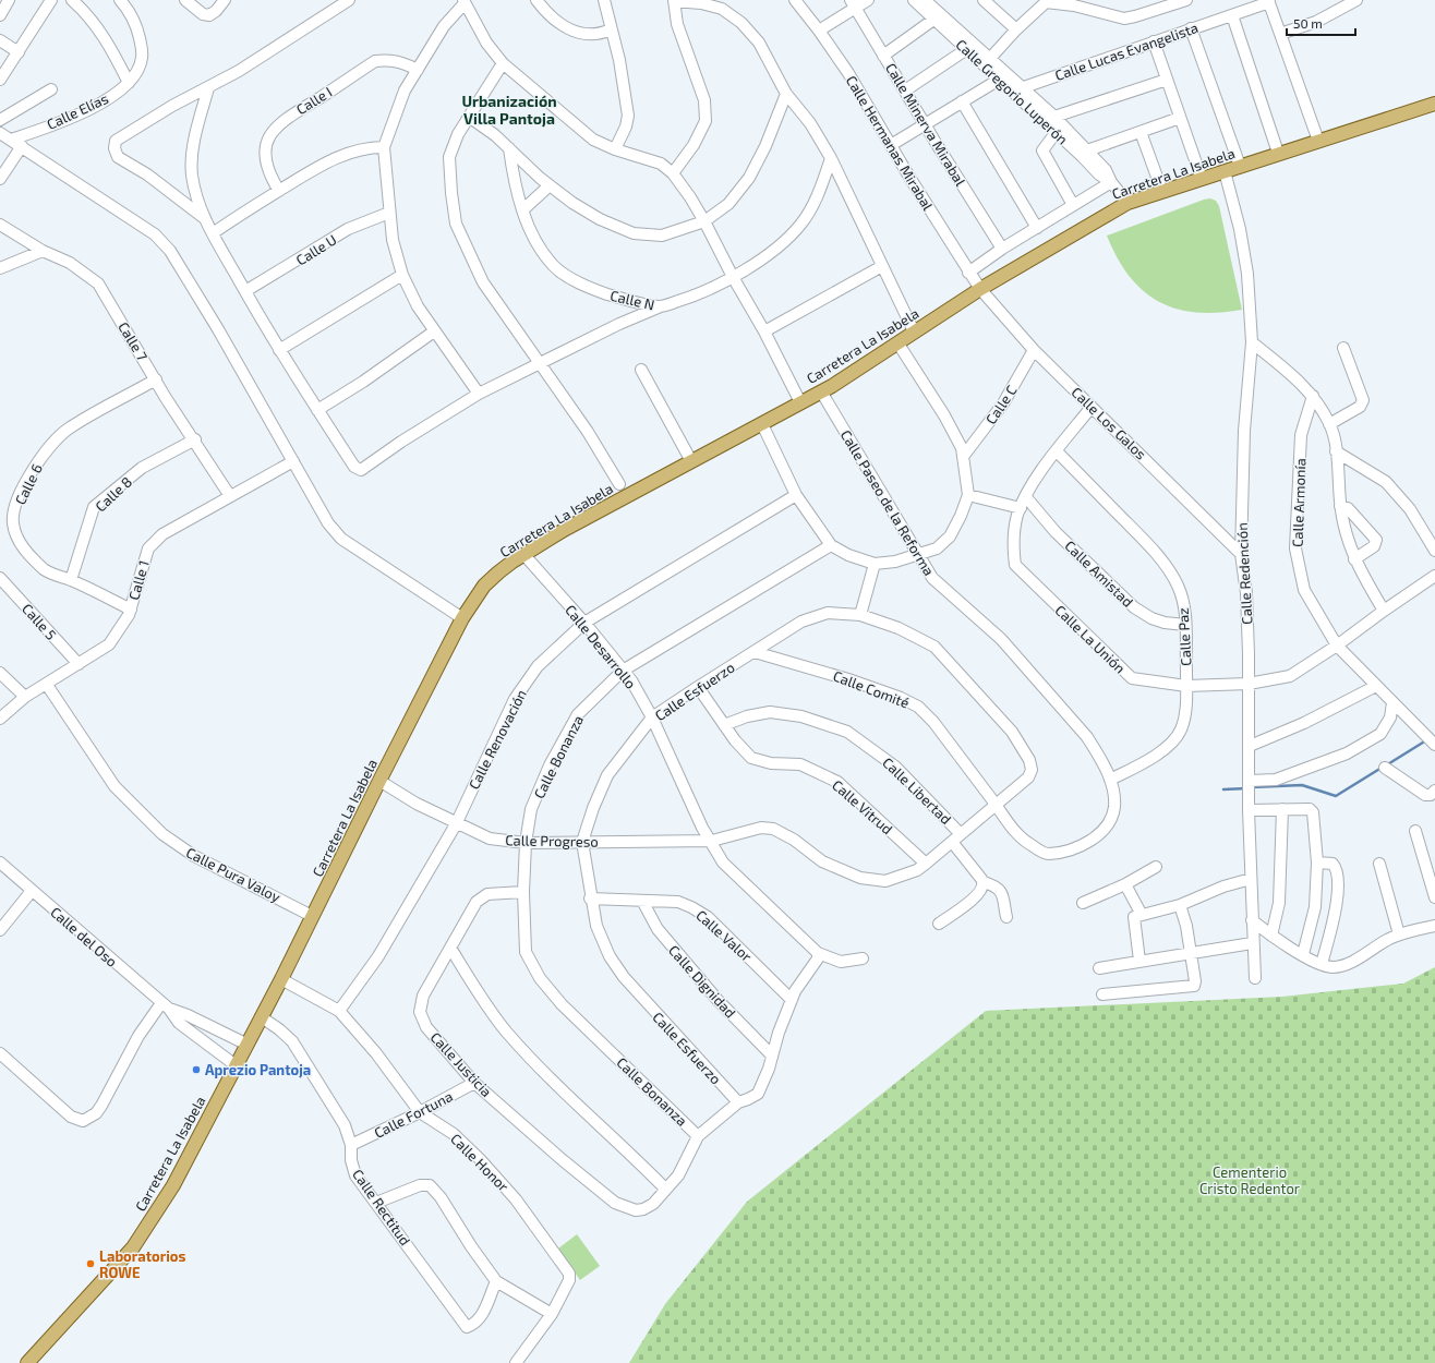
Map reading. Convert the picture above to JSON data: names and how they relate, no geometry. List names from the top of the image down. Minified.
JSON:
{"streets":{"main road":["Carretera La Isabela"],"street":["Calle Lucas Evangelista","Calle Gregorio Luperón","Calle I","Calle Elías","Calle Minerva Mirabal","Calle Hermanas Mirabal","Calle U","Calle N","Calle 7","Calle C","Calle Los Galos","Calle 6","Calle 8","Calle Paseo de la Reforma","Calle Armonía","Calle Amistad","Calle Redención","Calle 1","Calle 5","Calle Paz","Calle La Unión","Calle Desarrollo","Calle Comité","Calle Esfuerzo","Calle Renovación","Calle Bonanza","Calle Libertad","Calle Vitrud","Calle Progreso","Calle Pura Valoy","Calle Valor","Calle del Oso","Calle Dignidad","Calle Justicia","Calle Fortuna","Calle Honor","Calle Rectitud"]},"crossings":[["Calle Lucas Evangelista","Calle Gregorio Luperón"],["Calle Gregorio Luperón","Carretera La Isabela"],["Calle Hermanas Mirabal","Carretera La Isabela"],["Calle Hermanas Mirabal","Calle Los Galos"],["Carretera La Isabela","Calle Los Galos"],["Carretera La Isabela","Calle Paseo de la Reforma"],["Carretera La Isabela","Calle Redención"],["Carretera La Isabela","Calle Desarrollo"],["Carretera La Isabela","Calle Progreso"],["Carretera La Isabela","Calle Pura Valoy"],["Carretera La Isabela","Calle del Oso"],["Carretera La Isabela","Calle Honor"],["Carretera La Isabela","Calle Rectitud"],["Calle 7","Calle 6"],["Calle 7","Calle 8"],["Calle 7","Calle 1"],["Calle C","Calle Los Galos"],["Calle Los Galos","Calle Redención"],["Calle Los Galos","Calle La Unión"],["Calle 6","Calle 8"],["Calle 6","Calle 1"],["Calle Paseo de la Reforma","Calle Paz"],["Calle Paseo de la Reforma","Calle Comité"],["Calle Paseo de la Reforma","Calle Progreso"],["Calle Armonía","Calle La Unión"],["Calle Amistad","Calle Paz"],["Calle Amistad","Calle La Unión"],["Calle Redención","Calle La Unión"],["Calle 1","Calle 5"],["Calle 1","Calle Pura Valoy"],["Calle Paz","Calle La Unión"],["Calle Desarrollo","Calle Esfuerzo"],["Calle Desarrollo","Calle Renovación"],["Calle Desarrollo","Calle Bonanza"],["Calle Desarrollo","Calle Progreso"],["Calle Comité","Calle Esfuerzo"],["Calle Comité","Calle Progreso"],["Calle Esfuerzo","Calle Vitrud"],["Calle Esfuerzo","Calle Progreso"],["Calle Esfuerzo","Calle Valor"],["Calle Renovación","Calle Progreso"],["Calle Renovación","Calle Honor"],["Calle Bonanza","Calle Progreso"],["Calle Bonanza","Calle Justicia"],["Calle Libertad","Calle Vitrud"],["Calle Libertad","Calle Progreso"],["Calle Vitrud","Calle Progreso"],["Calle Valor","Calle Dignidad"],["Calle Justicia","Calle Fortuna"],["Calle Fortuna","Calle Honor"],["Calle Fortuna","Calle Rectitud"]],"districts":["Urbanización Villa Pantoja"],"parks":["Cementerio Cristo Redentor"],"places":["Aprezio Pantoja","Laboratorios ROWE"],"scale_bar":"50 m"}
